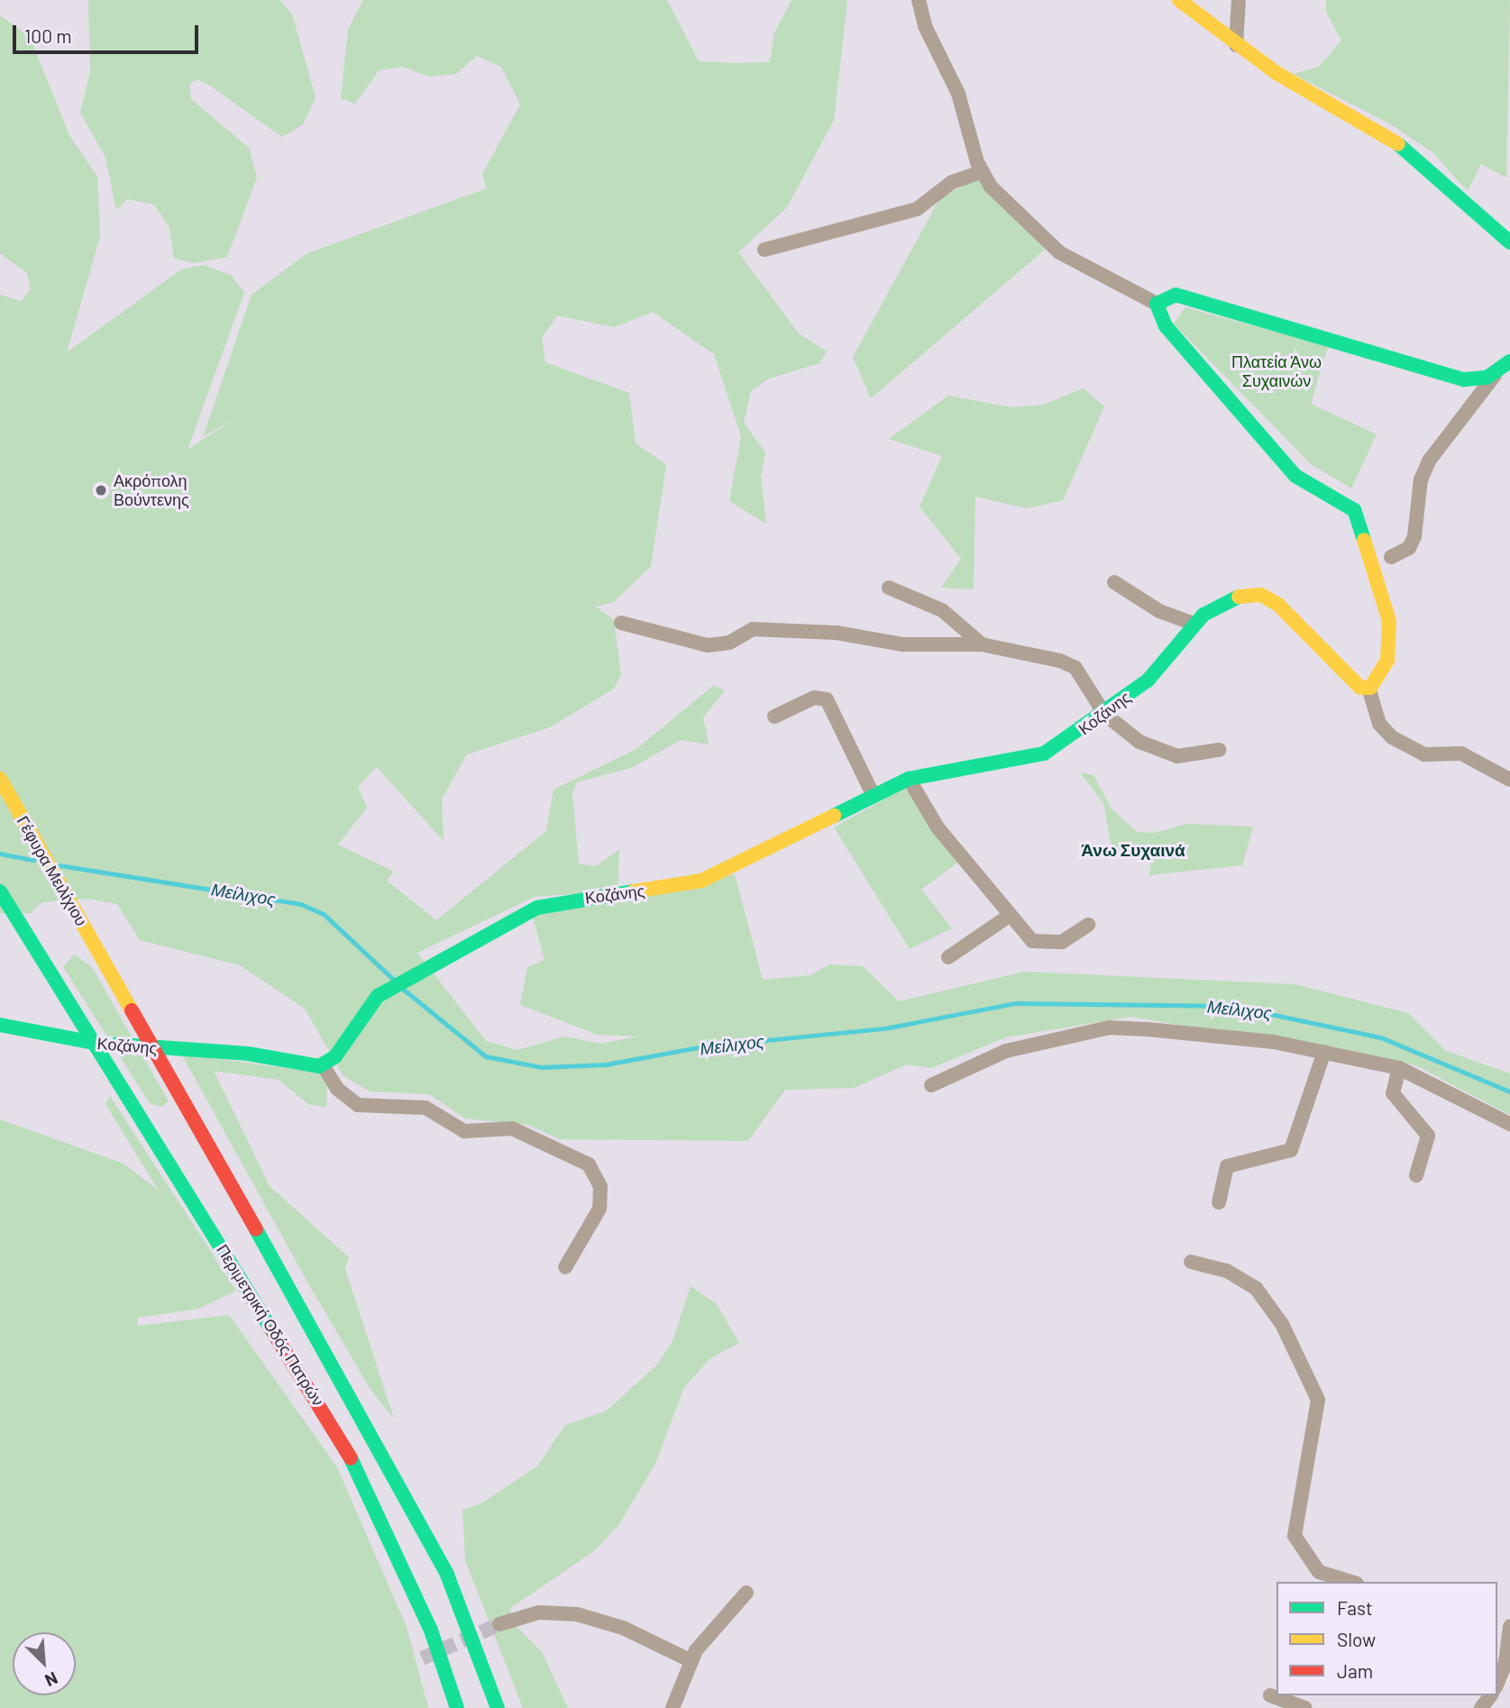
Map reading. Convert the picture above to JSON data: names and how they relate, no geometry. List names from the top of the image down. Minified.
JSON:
{"streets":{"main road":["Κοζάνης","Γέφυρα Μειλίχιου","Περιμετρική Οδός Πατρών"]},"crossings":[["Γέφυρα Μειλίχιου","Περιμετρική Οδός Πατρών"]],"districts":["Άνω Συχαινά"],"water":["Μείλιχος"],"parks":["Πλατεία Άνω Συχαινών"],"places":["Ακρόπολη Βούντενης"],"legend":["Fast","Slow","Jam"],"scale_bar":"100 m","north":"bottom right"}
